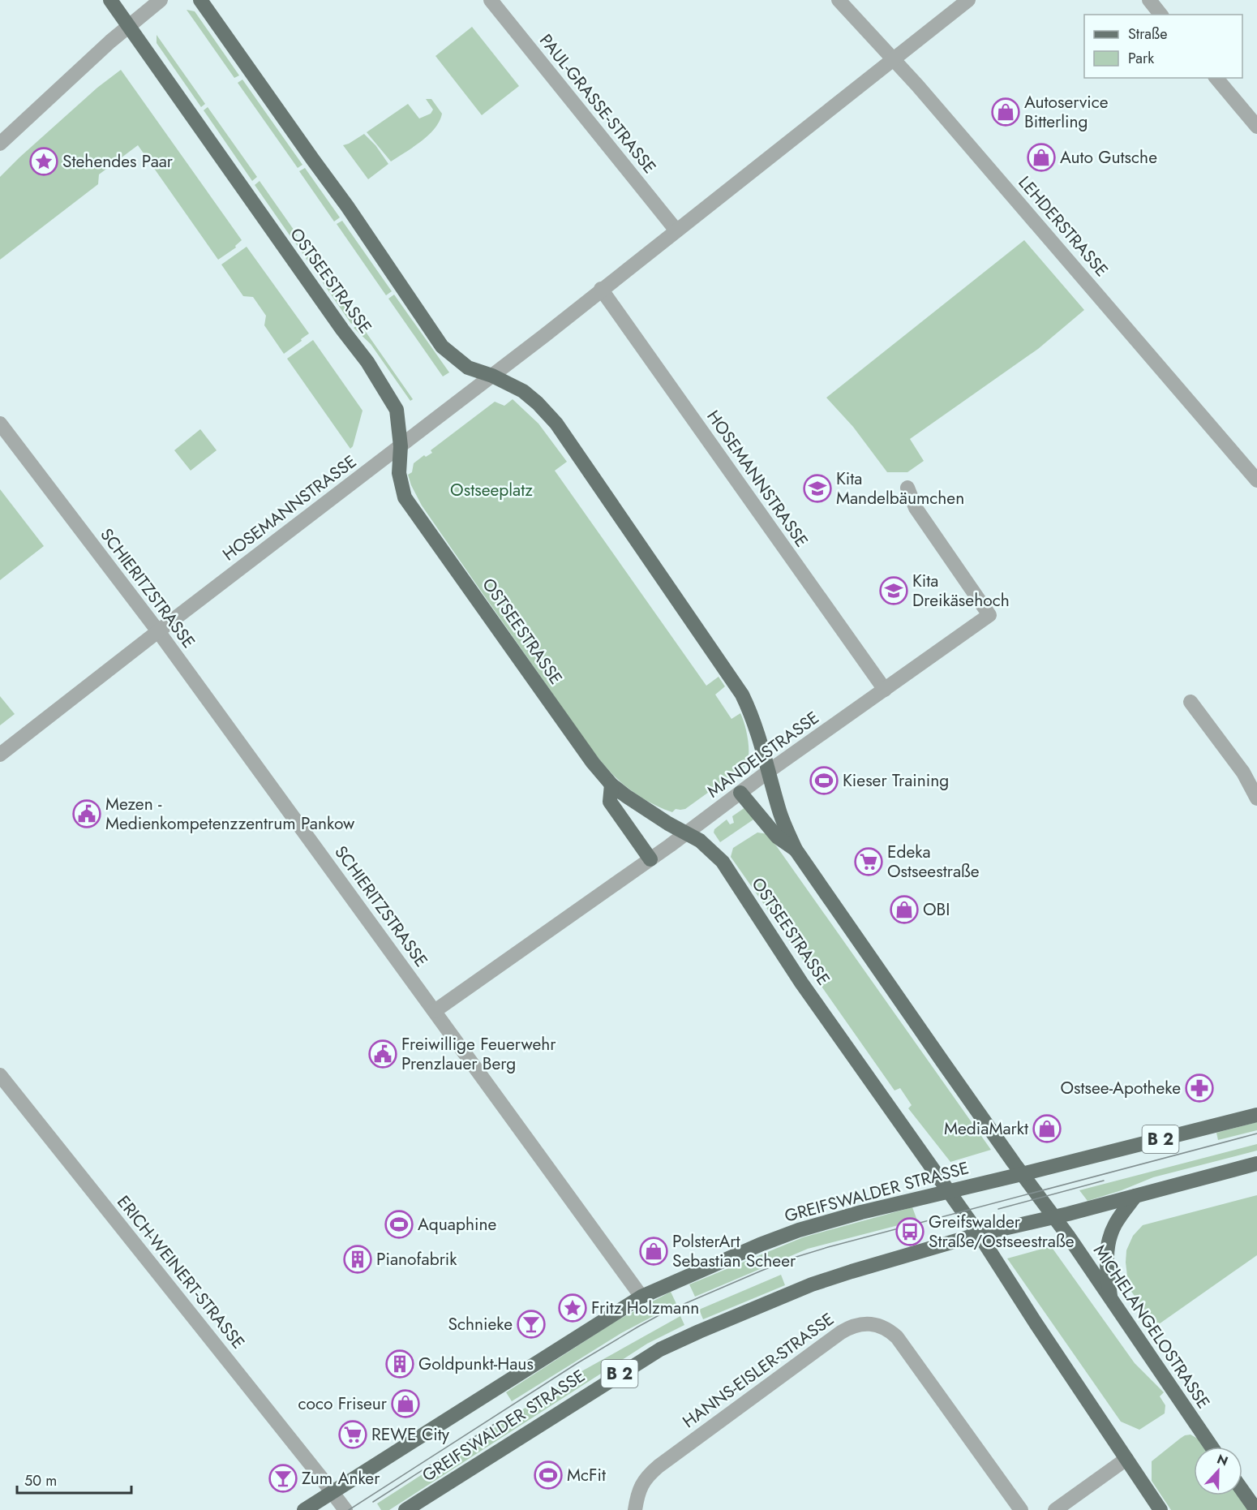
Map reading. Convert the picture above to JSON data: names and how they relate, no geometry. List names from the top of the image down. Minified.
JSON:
{"streets":{"main road":["OSTSEESTRASSE","B 2","GREIFSWALDER STRASSE","MICHELANGELOSTRASSE"],"street":["PAUL-GRASSE-STRASSE","LEHDERSTRASSE","HOSEMANNSTRASSE","SCHIERITZSTRASSE","MANDELSTRASSE","ERICH-WEINERT-STRASSE","HANNS-EISLER-STRASSE"]},"crossings":[["PAUL-GRASSE-STRASSE","HOSEMANNSTRASSE"],["LEHDERSTRASSE","HOSEMANNSTRASSE"],["OSTSEESTRASSE","HOSEMANNSTRASSE"],["OSTSEESTRASSE","MANDELSTRASSE"],["OSTSEESTRASSE","GREIFSWALDER STRASSE"],["HOSEMANNSTRASSE","SCHIERITZSTRASSE"],["HOSEMANNSTRASSE","MANDELSTRASSE"],["SCHIERITZSTRASSE","MANDELSTRASSE"],["SCHIERITZSTRASSE","GREIFSWALDER STRASSE"],["GREIFSWALDER STRASSE","ERICH-WEINERT-STRASSE"],["GREIFSWALDER STRASSE","MICHELANGELOSTRASSE"]],"parks":["Ostseeplatz"],"places":{"shop":["Autoservice Bitterling","Auto Gutsche","OBI","MediaMarkt","PolsterArt Sebastian Scheer","coco Friseur"],"place":["Stehendes Paar","Fritz Holzmann"],"school or university":["Kita Mandelbäumchen","Kita Dreikäsehoch"],"sports":["Kieser Training","Aquaphine","McFit"],"public building":["Mezen - Medienkompetenzzentrum Pankow","Freiwillige Feuerwehr Prenzlauer Berg"],"supermarket":["Edeka Ostseestraße","REWE City"],"pharmacy":["Ostsee-Apotheke"],"bus stop":["Greifswalder Straße/Ostseestraße"],"building":["Pianofabrik","Goldpunkt-Haus"],"bar":["Schnieke","Zum Anker"]},"legend":["Straße","Park"],"scale_bar":"50 m","north":"top"}
